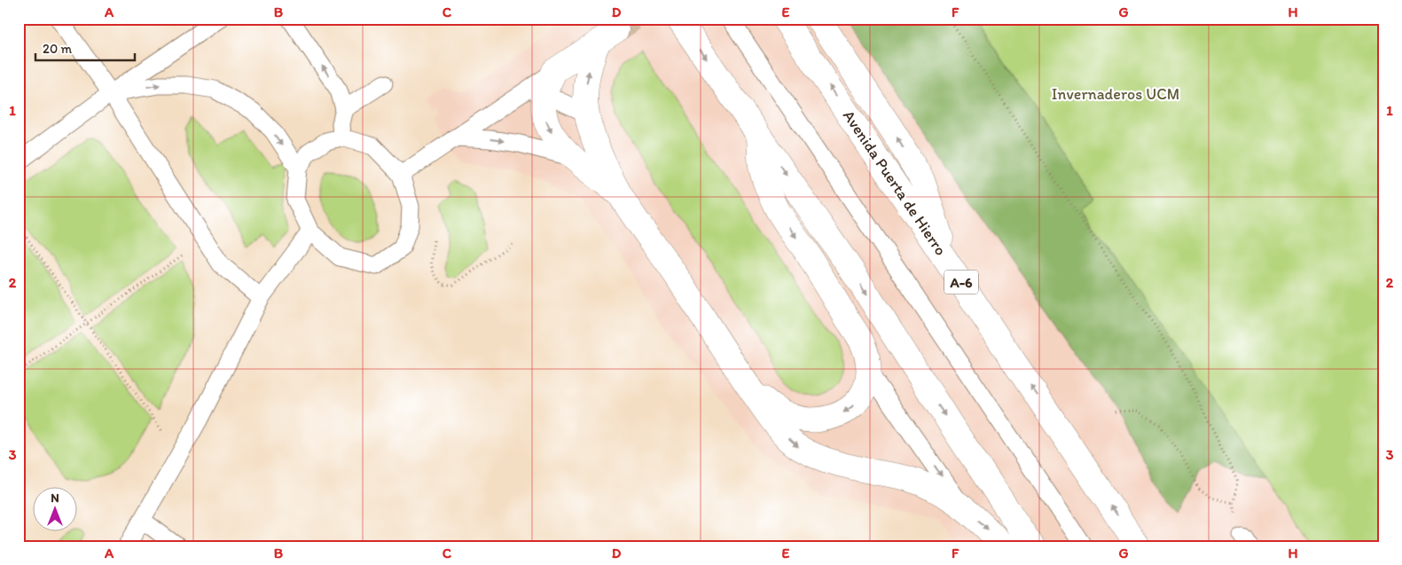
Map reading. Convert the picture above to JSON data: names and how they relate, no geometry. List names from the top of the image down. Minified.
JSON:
{"streets":{"main road":["Avenida Puerta de Hierro","A-6"]},"parks":["Invernaderos UCM"],"scale_bar":"20 m","north":"top","grid":{"columns":["A","B","C","D","E","F","G","H"],"rows":["1","2","3"]}}
